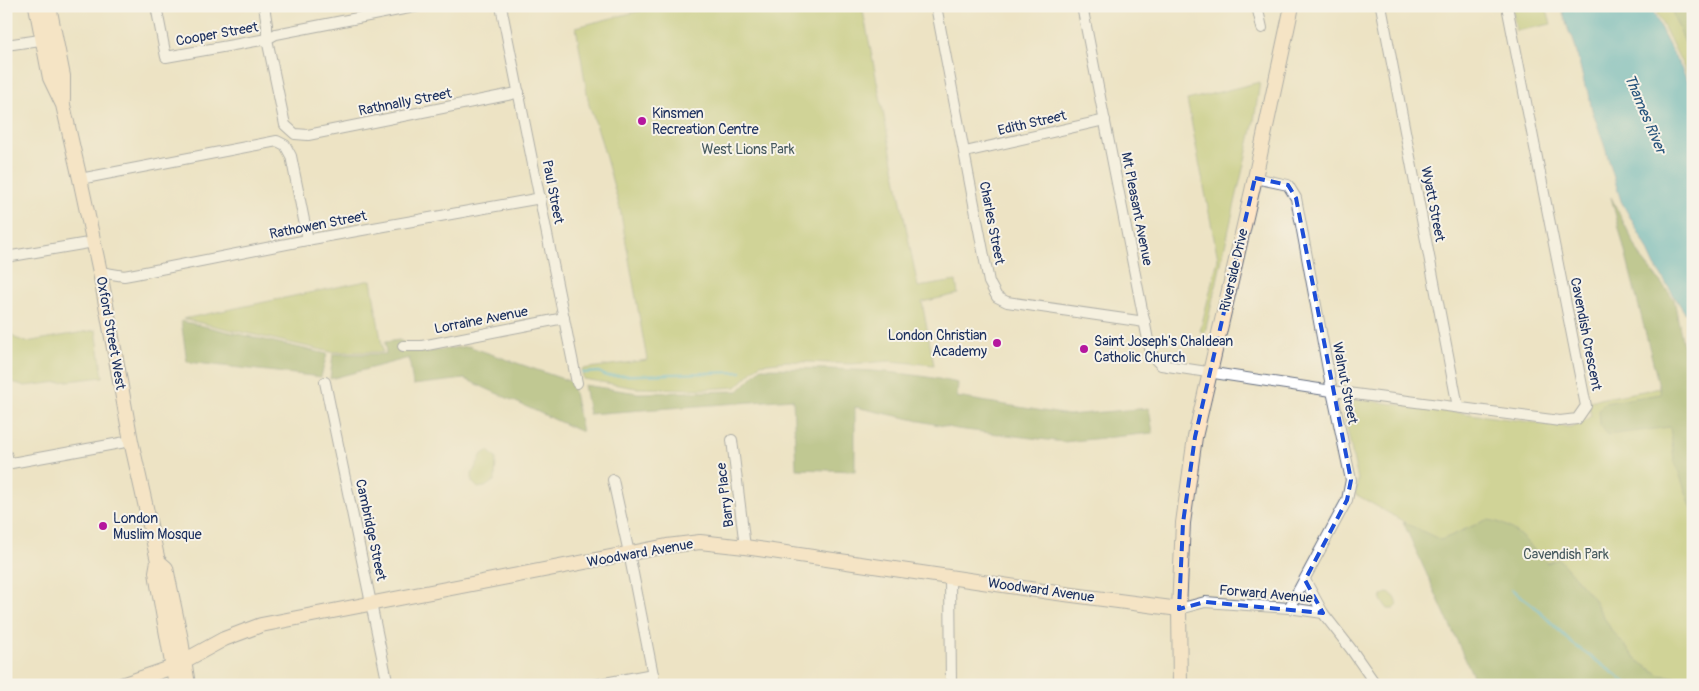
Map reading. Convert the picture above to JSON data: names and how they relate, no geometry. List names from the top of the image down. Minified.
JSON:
{"streets":{"main road":["Riverside Drive","Oxford Street West","Woodward Avenue"],"street":["Cooper Street","Rathnally Street","Edith Street","Paul Street","Wyatt Street","Mt Pleasant Avenue","Charles Street","Rathowen Street","Lorraine Avenue","Cavendish Crescent","Walnut Street","Barry Place","Cambridge Street","Forward Avenue"]},"crossings":[["Cooper Street","Rathnally Street"],["Rathnally Street","Paul Street"],["Edith Street","Mt Pleasant Avenue"],["Edith Street","Charles Street"],["Paul Street","Rathowen Street"],["Paul Street","Lorraine Avenue"],["Wyatt Street","Cavendish Crescent"],["Mt Pleasant Avenue","Charles Street"],["Mt Pleasant Avenue","Riverside Drive"],["Mt Pleasant Avenue","Cavendish Crescent"],["Rathowen Street","Oxford Street West"],["Riverside Drive","Cavendish Crescent"],["Riverside Drive","Walnut Street"],["Riverside Drive","Woodward Avenue"],["Riverside Drive","Forward Avenue"],["Oxford Street West","Woodward Avenue"],["Cavendish Crescent","Walnut Street"],["Walnut Street","Forward Avenue"],["Barry Place","Woodward Avenue"],["Cambridge Street","Woodward Avenue"],["Woodward Avenue","Forward Avenue"]],"water":["Thames River"],"parks":["West Lions Park","Cavendish Park"],"places":["Kinsmen Recreation Centre","London Christian Academy","Saint Joseph's Chaldean Catholic Church","London Muslim Mosque"]}
